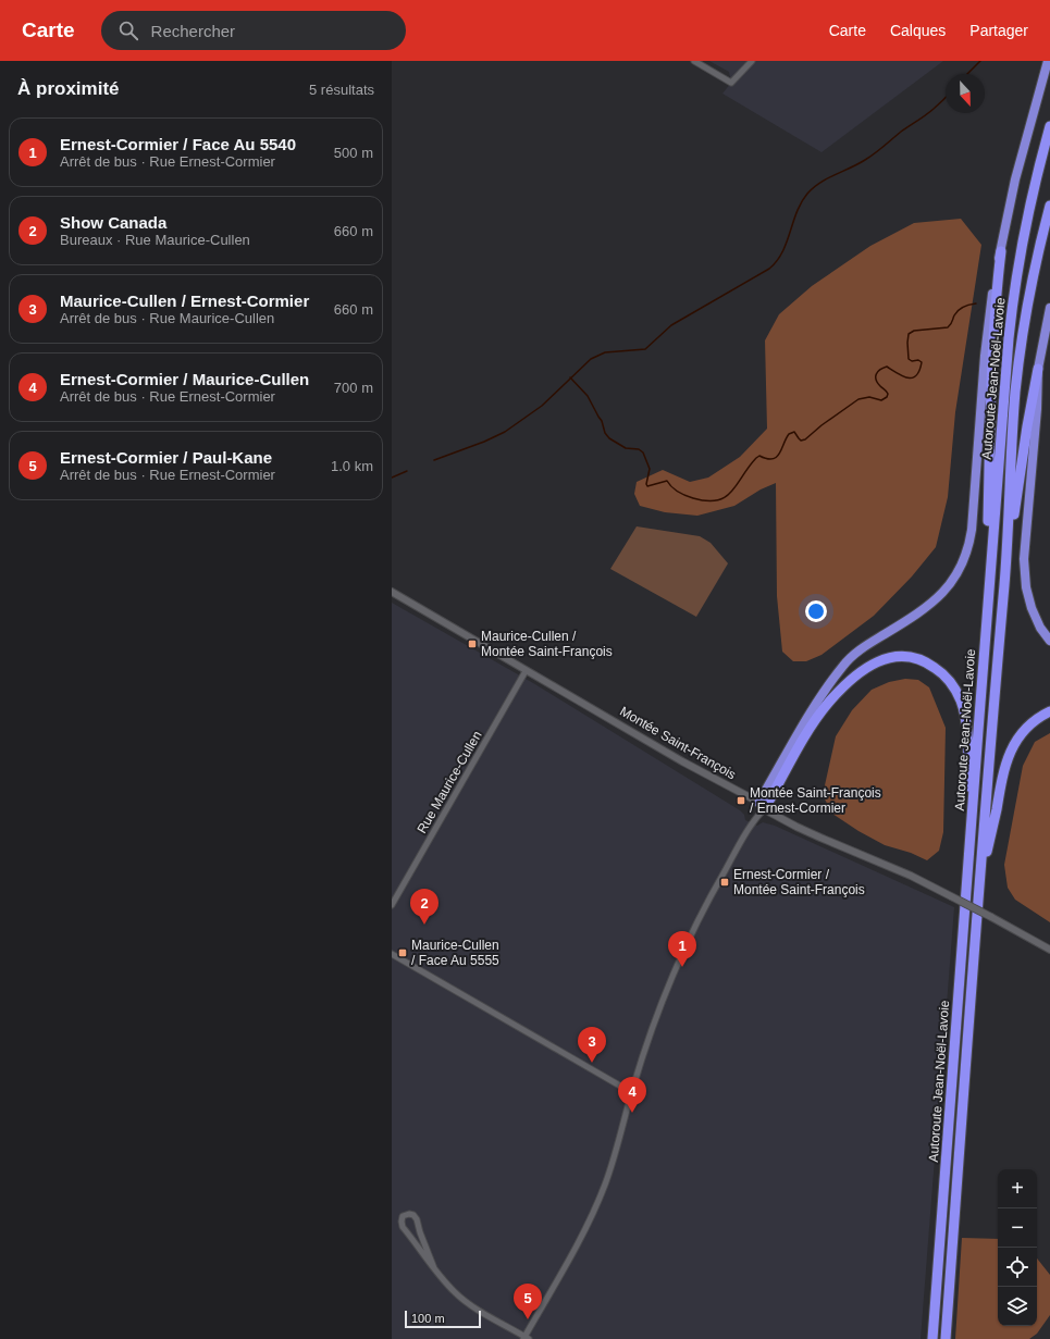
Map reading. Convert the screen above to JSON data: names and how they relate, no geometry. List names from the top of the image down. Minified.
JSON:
{"streets":{"highway":["Autoroute Jean-Noël-Lavoie"],"street":["Montée Saint-François","Rue Maurice-Cullen"]},"crossings":[["Montée Saint-François","Rue Maurice-Cullen"]],"places":{"transit":["Maurice-Cullen / Montée Saint-François","Montée Saint-François / Ernest-Cormier","Ernest-Cormier / Montée Saint-François","Maurice-Cullen / Face Au 5555"]},"scale_bar":"100 m","north":"bottom","page":{"header":"Carte","search":"Rechercher","nav":["Carte","Calques","Partager"],"heading":["À proximité","5 résultats"],"list":[{"mark":"1","name":"Ernest-Cormier / Face Au 5540","note":"Arrêt de bus · Rue Ernest-Cormier","value":"500 m"},{"mark":"2","name":"Show Canada","note":"Bureaux · Rue Maurice-Cullen","value":"660 m"},{"mark":"3","name":"Maurice-Cullen / Ernest-Cormier","note":"Arrêt de bus · Rue Maurice-Cullen","value":"660 m"},{"mark":"4","name":"Ernest-Cormier / Maurice-Cullen","note":"Arrêt de bus · Rue Ernest-Cormier","value":"700 m"},{"mark":"5","name":"Ernest-Cormier / Paul-Kane","note":"Arrêt de bus · Rue Ernest-Cormier","value":"1.0 km"}],"pins":["2","1","3","4","5"],"map_buttons":["+","−"],"scale":"100 m"}}
